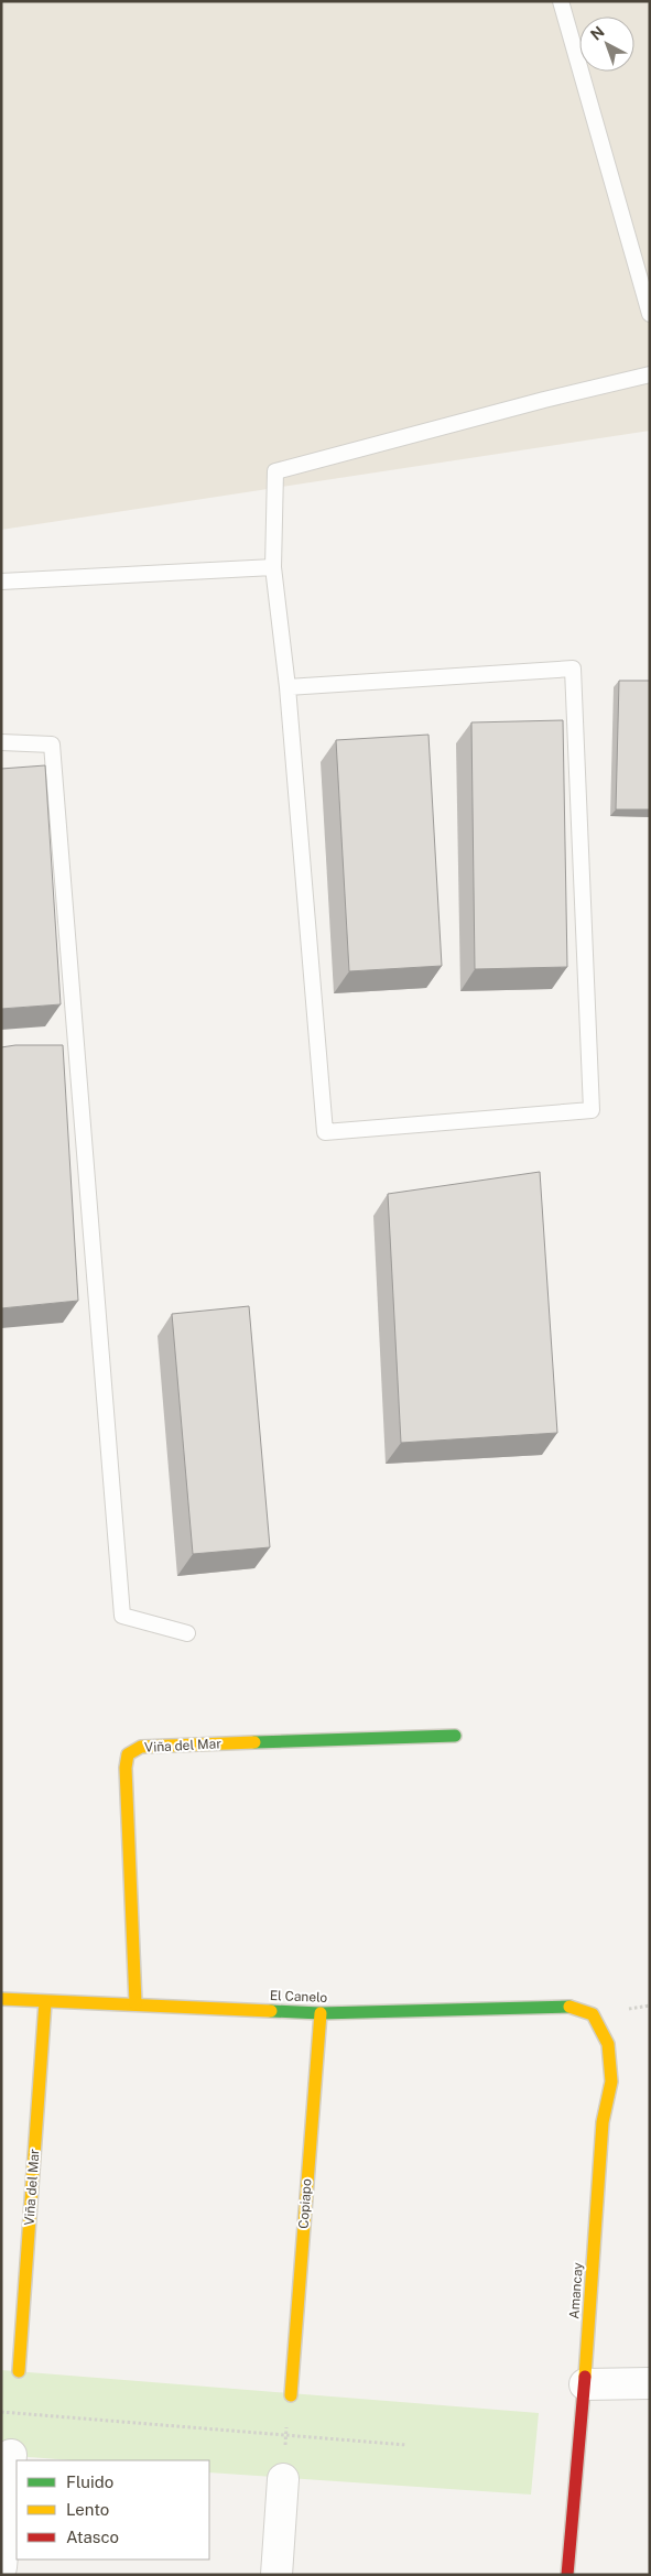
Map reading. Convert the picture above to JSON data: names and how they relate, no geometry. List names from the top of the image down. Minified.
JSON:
{"streets":{"street":["Viña del Mar","El Canelo","Copiapo","Amancay"]},"crossings":[["Viña del Mar","El Canelo"],["El Canelo","Copiapo"],["El Canelo","Amancay"]],"legend":["Fluido","Lento","Atasco"],"north":"top left"}
